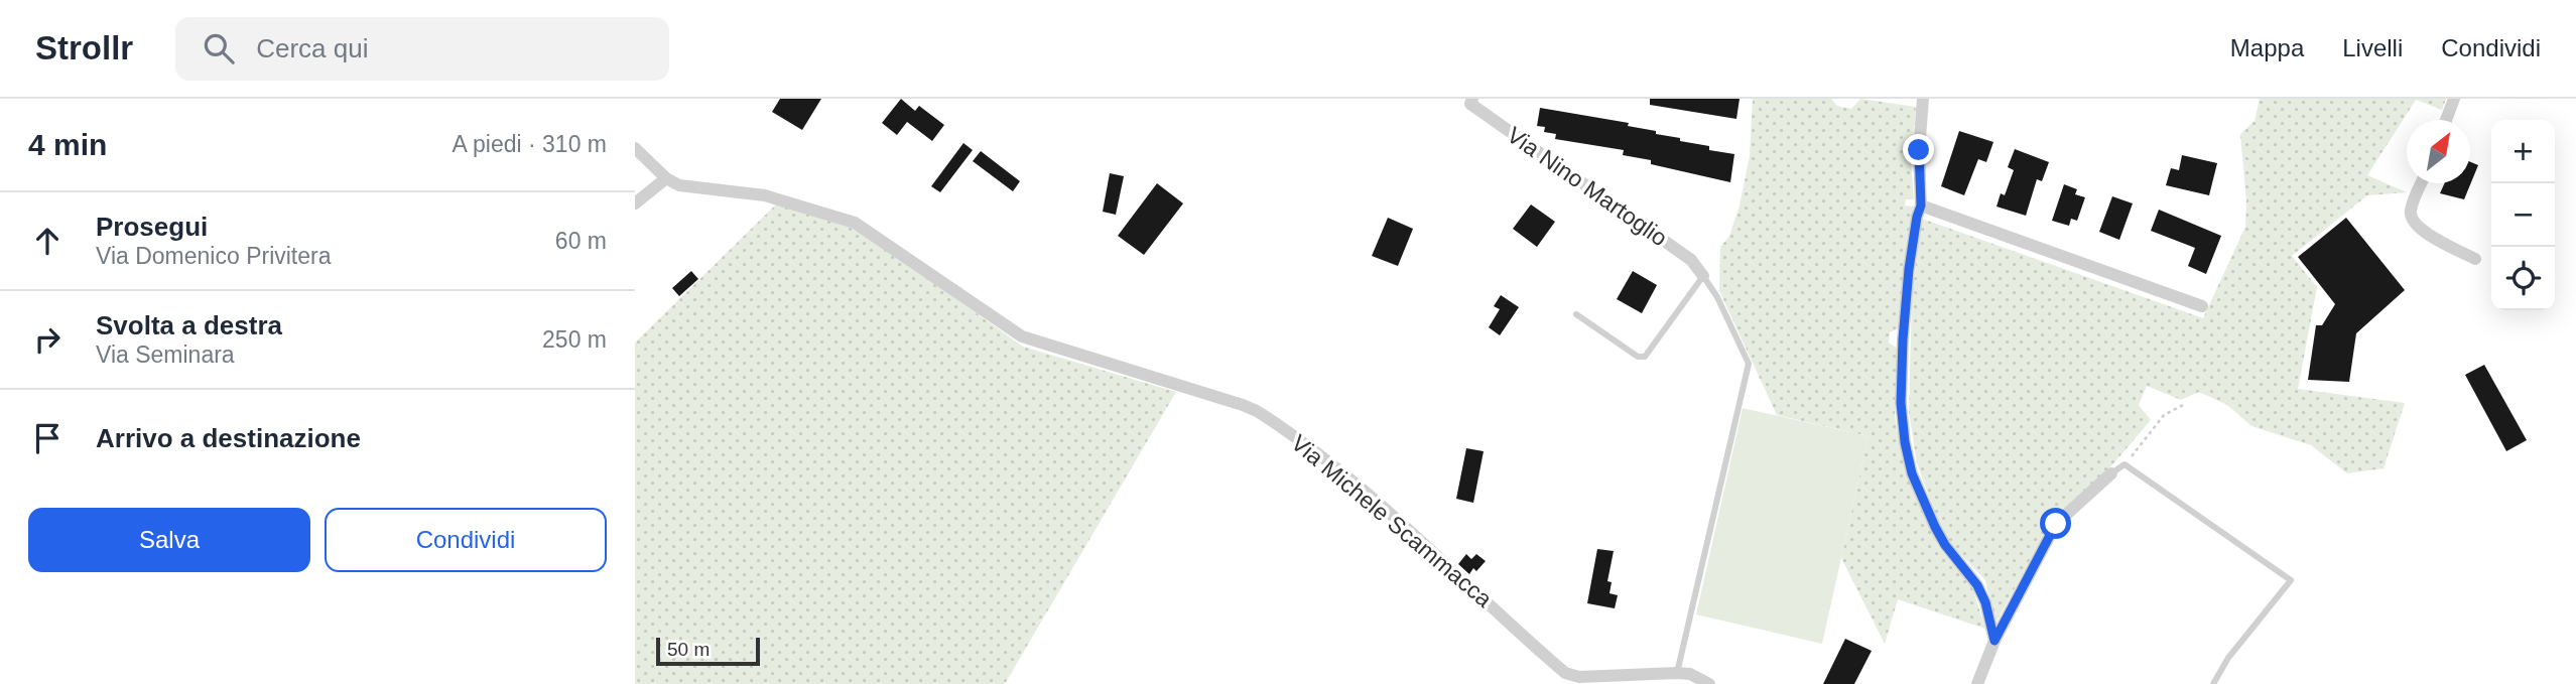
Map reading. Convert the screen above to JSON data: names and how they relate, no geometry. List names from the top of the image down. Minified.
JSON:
{"streets":{"street":["Via Nino Martoglio","Via Michele Scammacca"]},"scale_bar":"50 m","north":"top right","page":{"header":"Strollr","search":"Cerca qui","nav":["Mappa","Livelli","Condividi"],"heading":["4 min","A piedi · 310 m"],"map_buttons":["+","−"],"list":[["Prosegui","Via Domenico Privitera","60 m"],["Svolta a destra","Via Seminara","250 m"],"Arrivo a destinazione"],"buttons":["Salva","Condividi"],"scale":"50 m"}}
